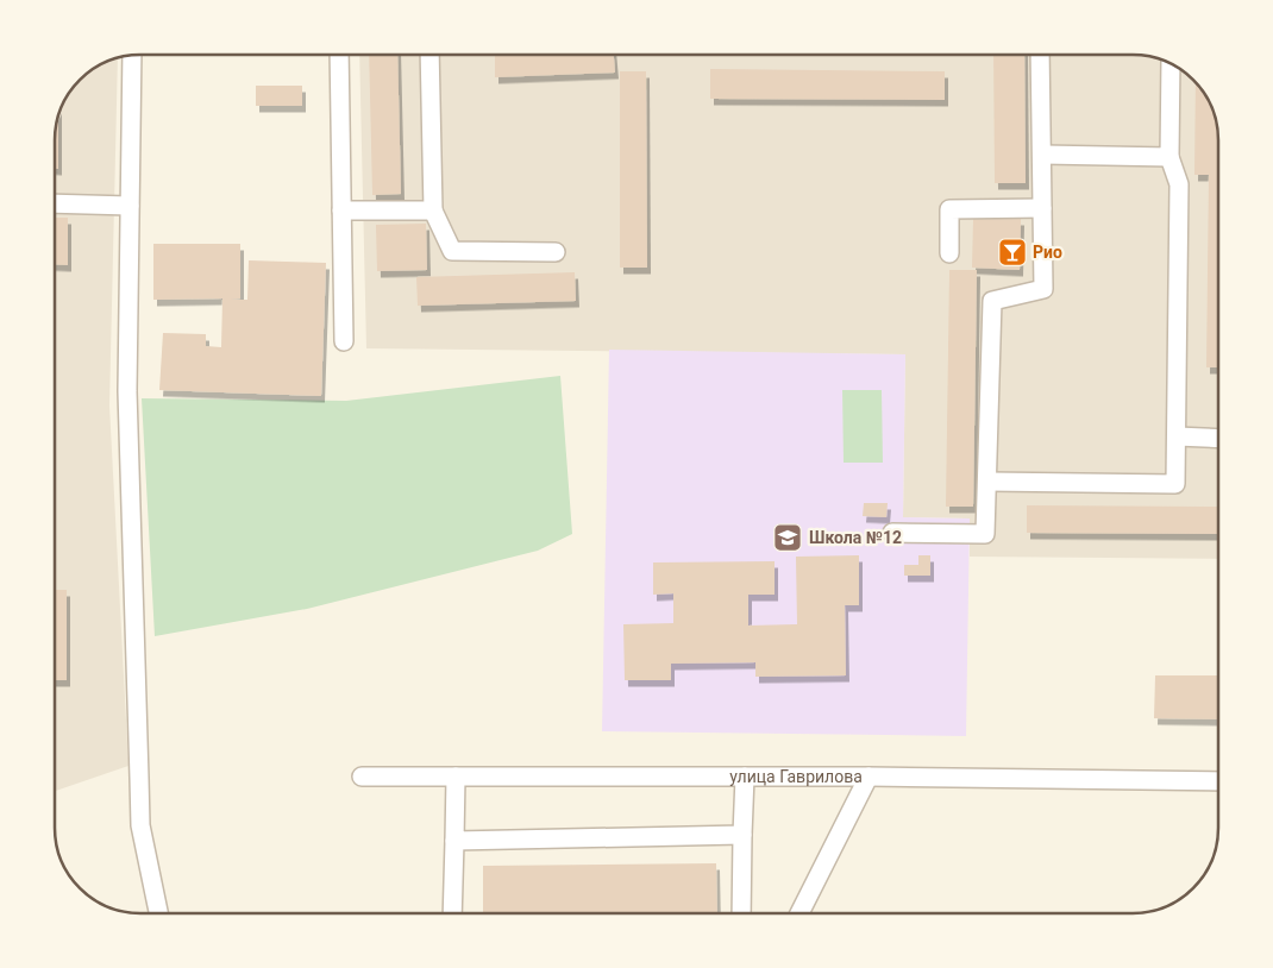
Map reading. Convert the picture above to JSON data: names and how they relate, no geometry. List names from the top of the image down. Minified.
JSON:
{"streets":{"street":["улица Гаврилова"]},"places":{"bar":["Рио"],"school or university":["Школа №12"]}}
